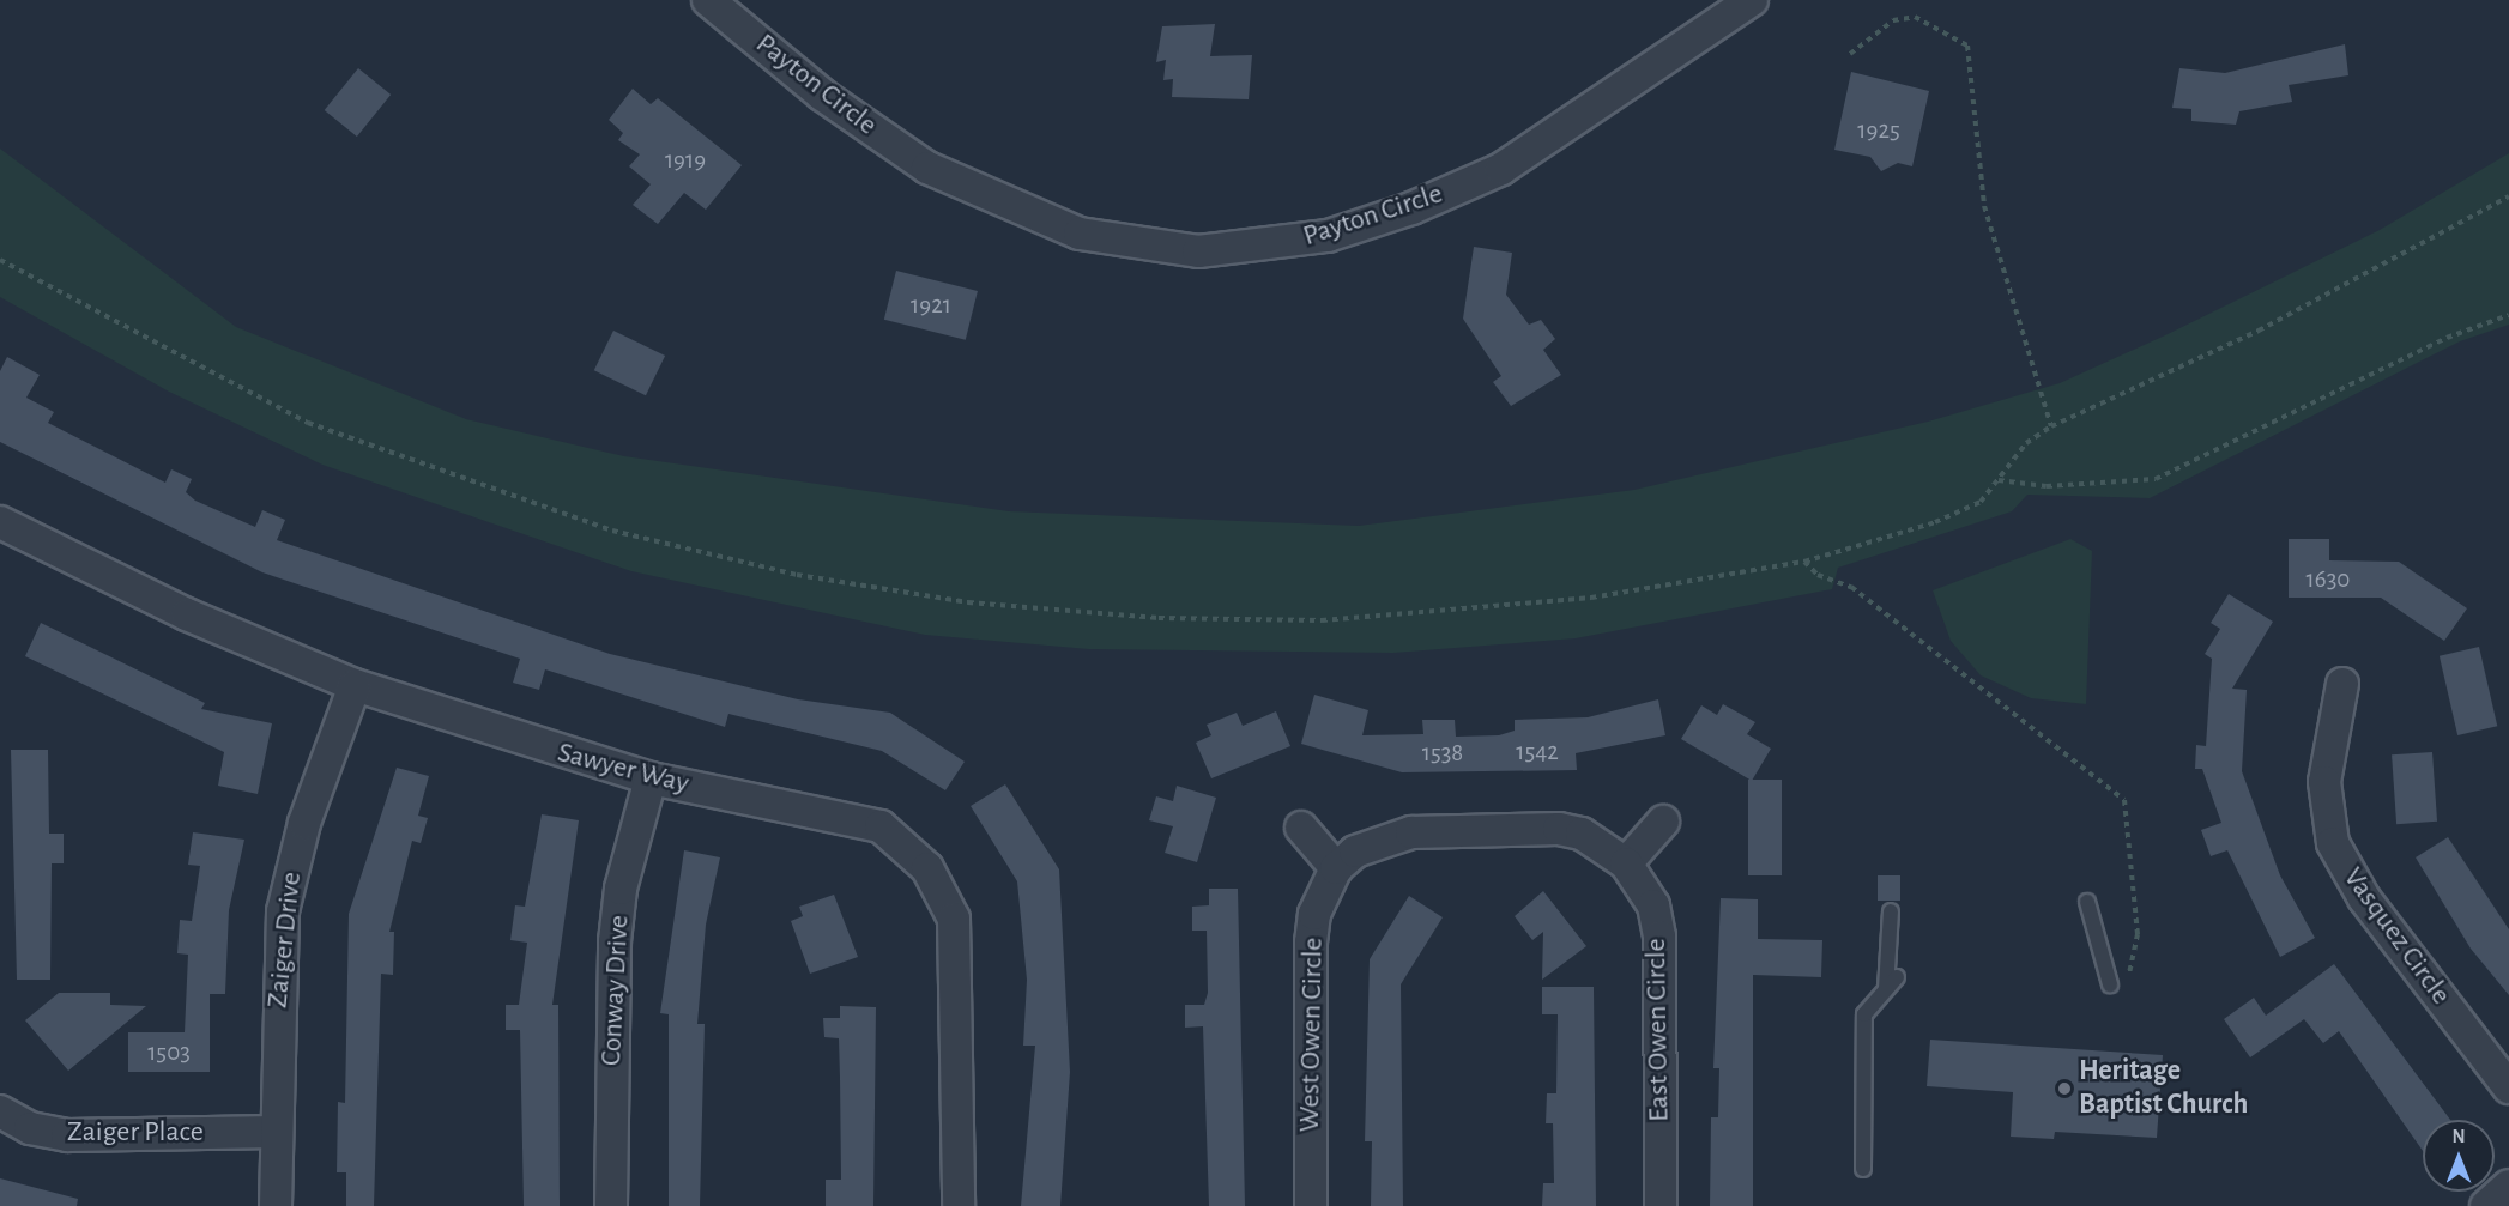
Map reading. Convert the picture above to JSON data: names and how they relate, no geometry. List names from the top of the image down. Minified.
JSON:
{"streets":{"street":["Payton Circle","Sawyer Way","Vasquez Circle","Zaiger Drive","Conway Drive","East Owen Circle","West Owen Circle","Zaiger Place"]},"crossings":[["Sawyer Way","Zaiger Drive"],["Sawyer Way","Conway Drive"],["Zaiger Drive","Zaiger Place"],["East Owen Circle","West Owen Circle"]],"places":["Heritage Baptist Church"],"house_numbers":["1925","1919","1921","1630","1542","1538","1503"],"north":"top"}
